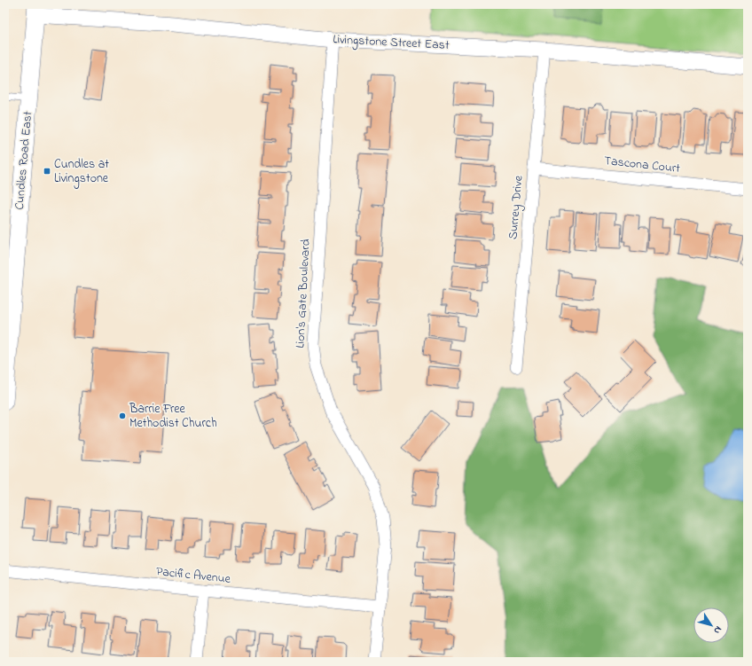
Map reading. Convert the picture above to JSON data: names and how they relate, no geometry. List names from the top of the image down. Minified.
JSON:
{"streets":{"main road":["Cundles Road East"],"street":["Livingstone Street East","Tascona Court","Surrey Drive","Lion's Gate Boulevard","Pacific Avenue"]},"crossings":[["Livingstone Street East","Cundles Road East"],["Livingstone Street East","Surrey Drive"],["Livingstone Street East","Lion's Gate Boulevard"],["Tascona Court","Surrey Drive"],["Lion's Gate Boulevard","Pacific Avenue"]],"places":{"transit":["Cundles at Livingstone"],"other":["Barrie Free Methodist Church"]},"north":"bottom right"}
